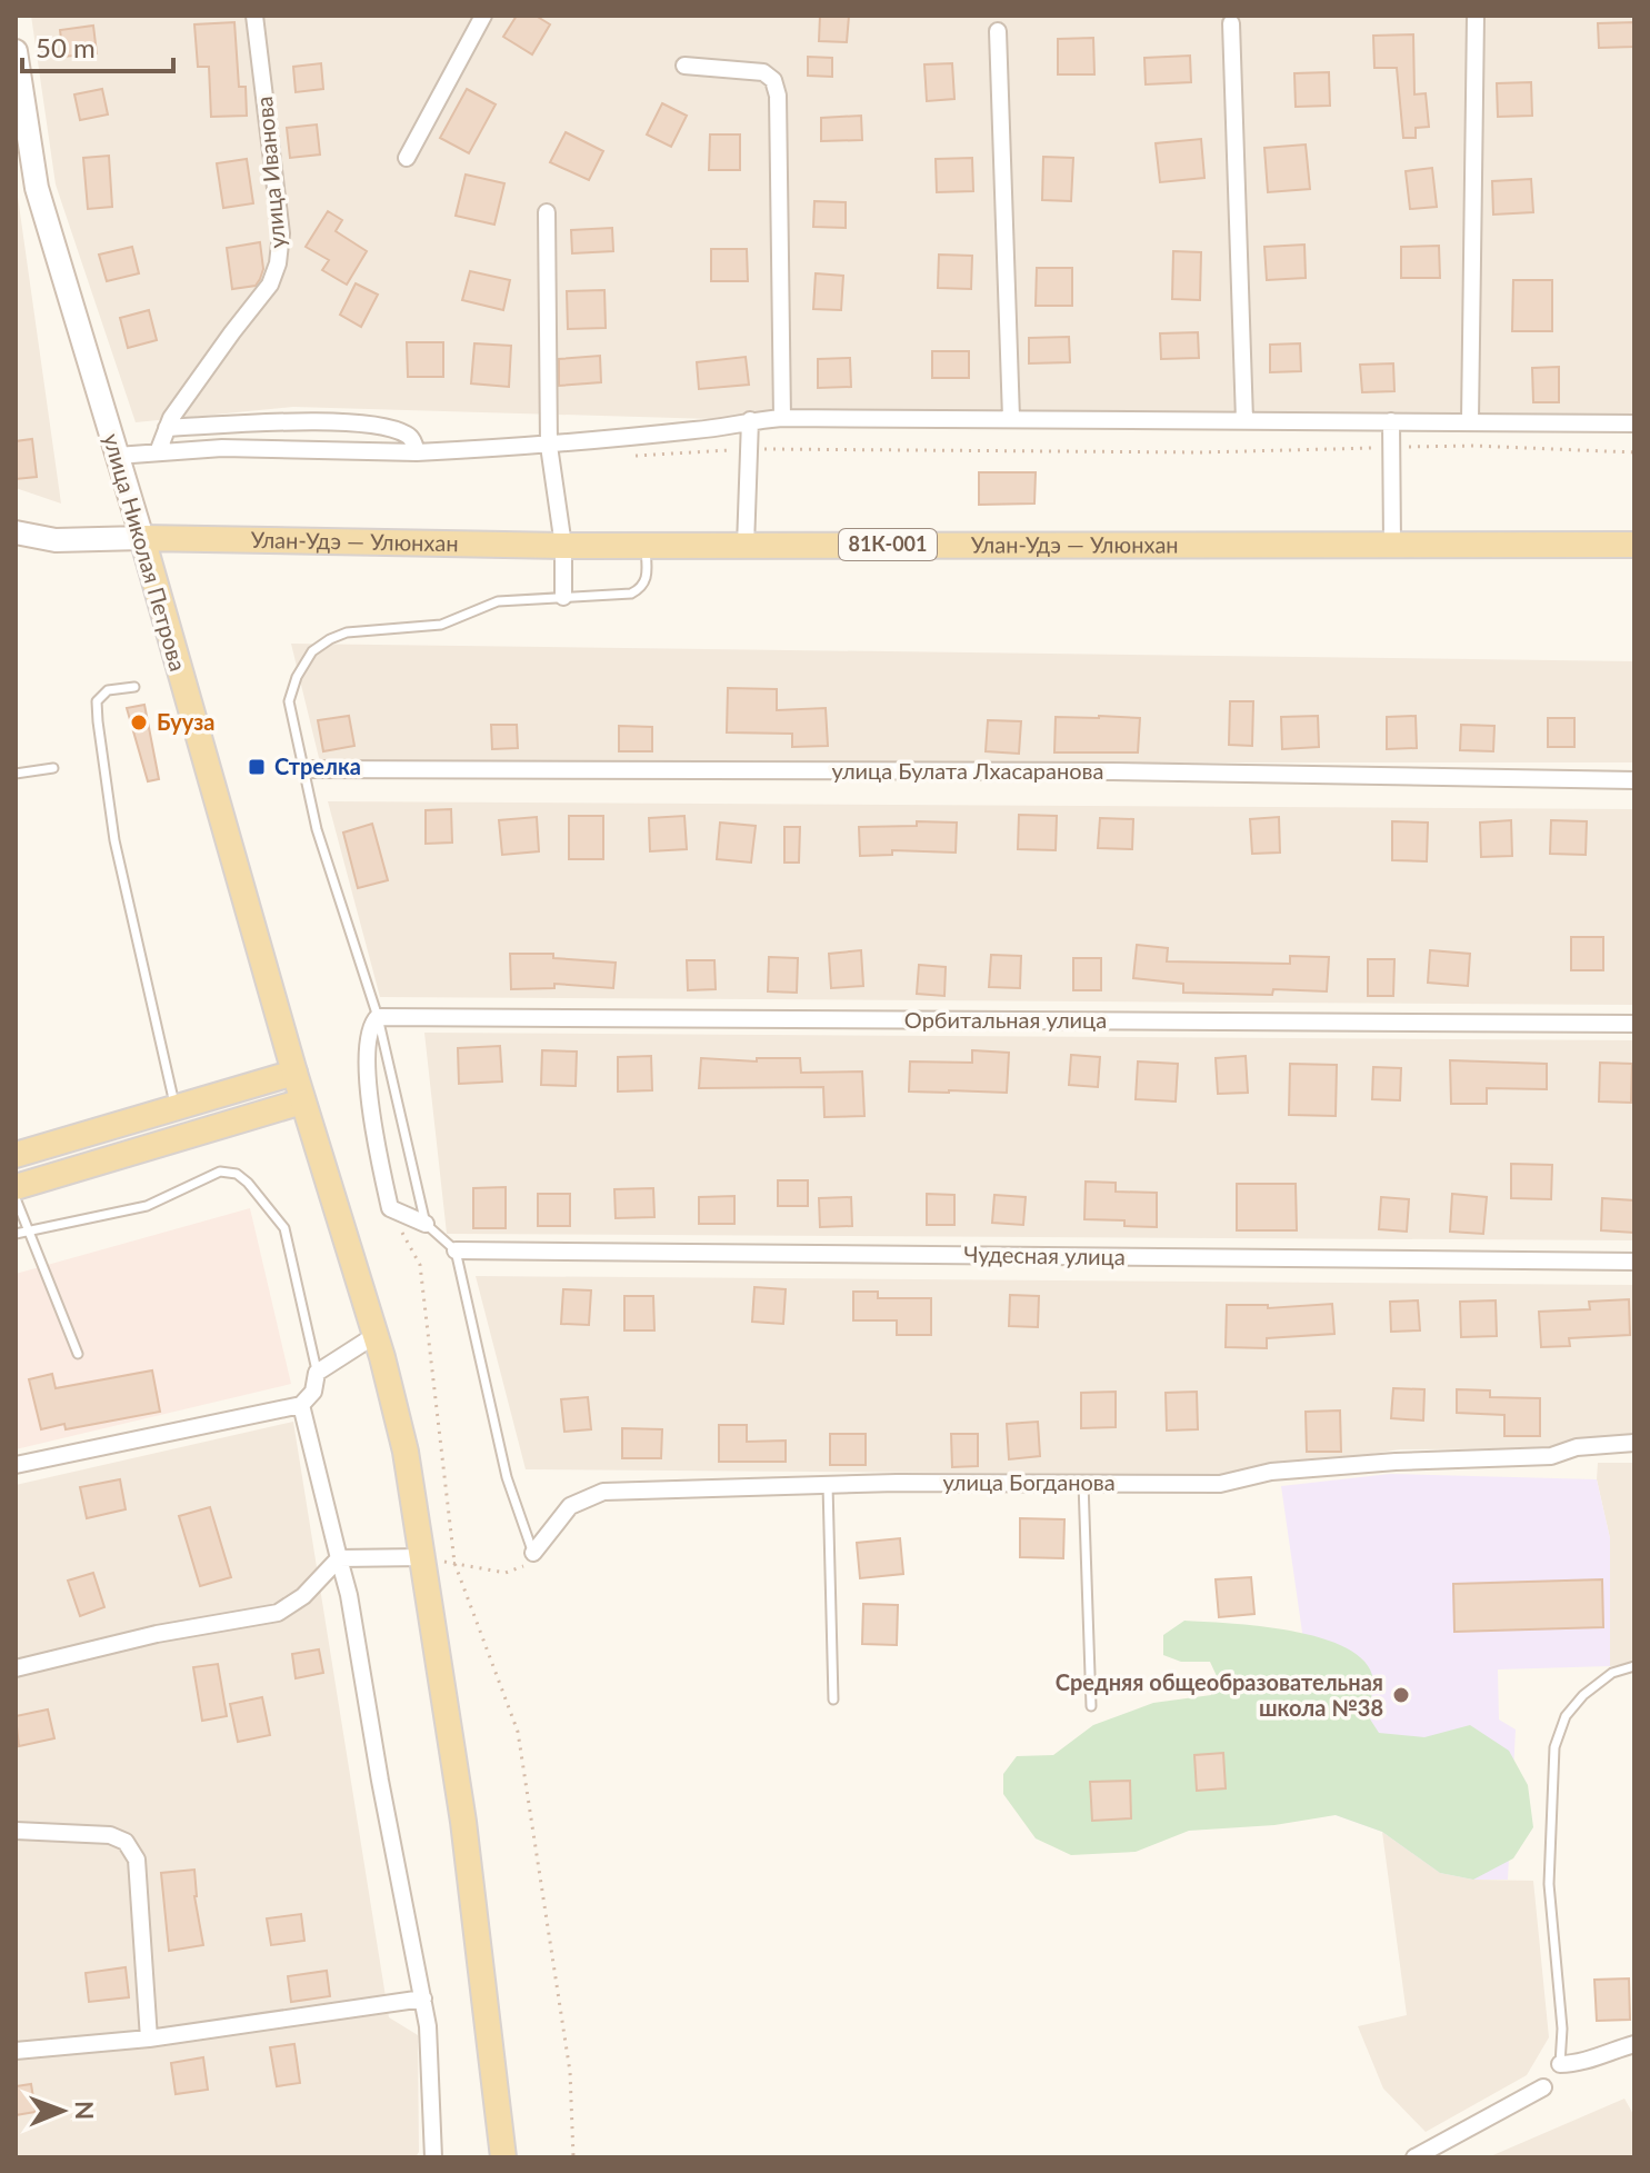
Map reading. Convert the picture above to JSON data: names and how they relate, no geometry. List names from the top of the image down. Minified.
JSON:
{"streets":{"main road":["Улан-Удэ — Улюнхан","81К-001","улица Николая Петрова"],"street":["улица Иванова","улица Булата Лхасаранова","Орбитальная улица","Чудесная улица","улица Богданова"]},"crossings":[["Улан-Удэ — Улюнхан","улица Николая Петрова"]],"places":{"other":["Бууза","Средняя общеобразовательная школа №38"],"transit":["Стрелка"]},"scale_bar":"50 m","north":"right"}
